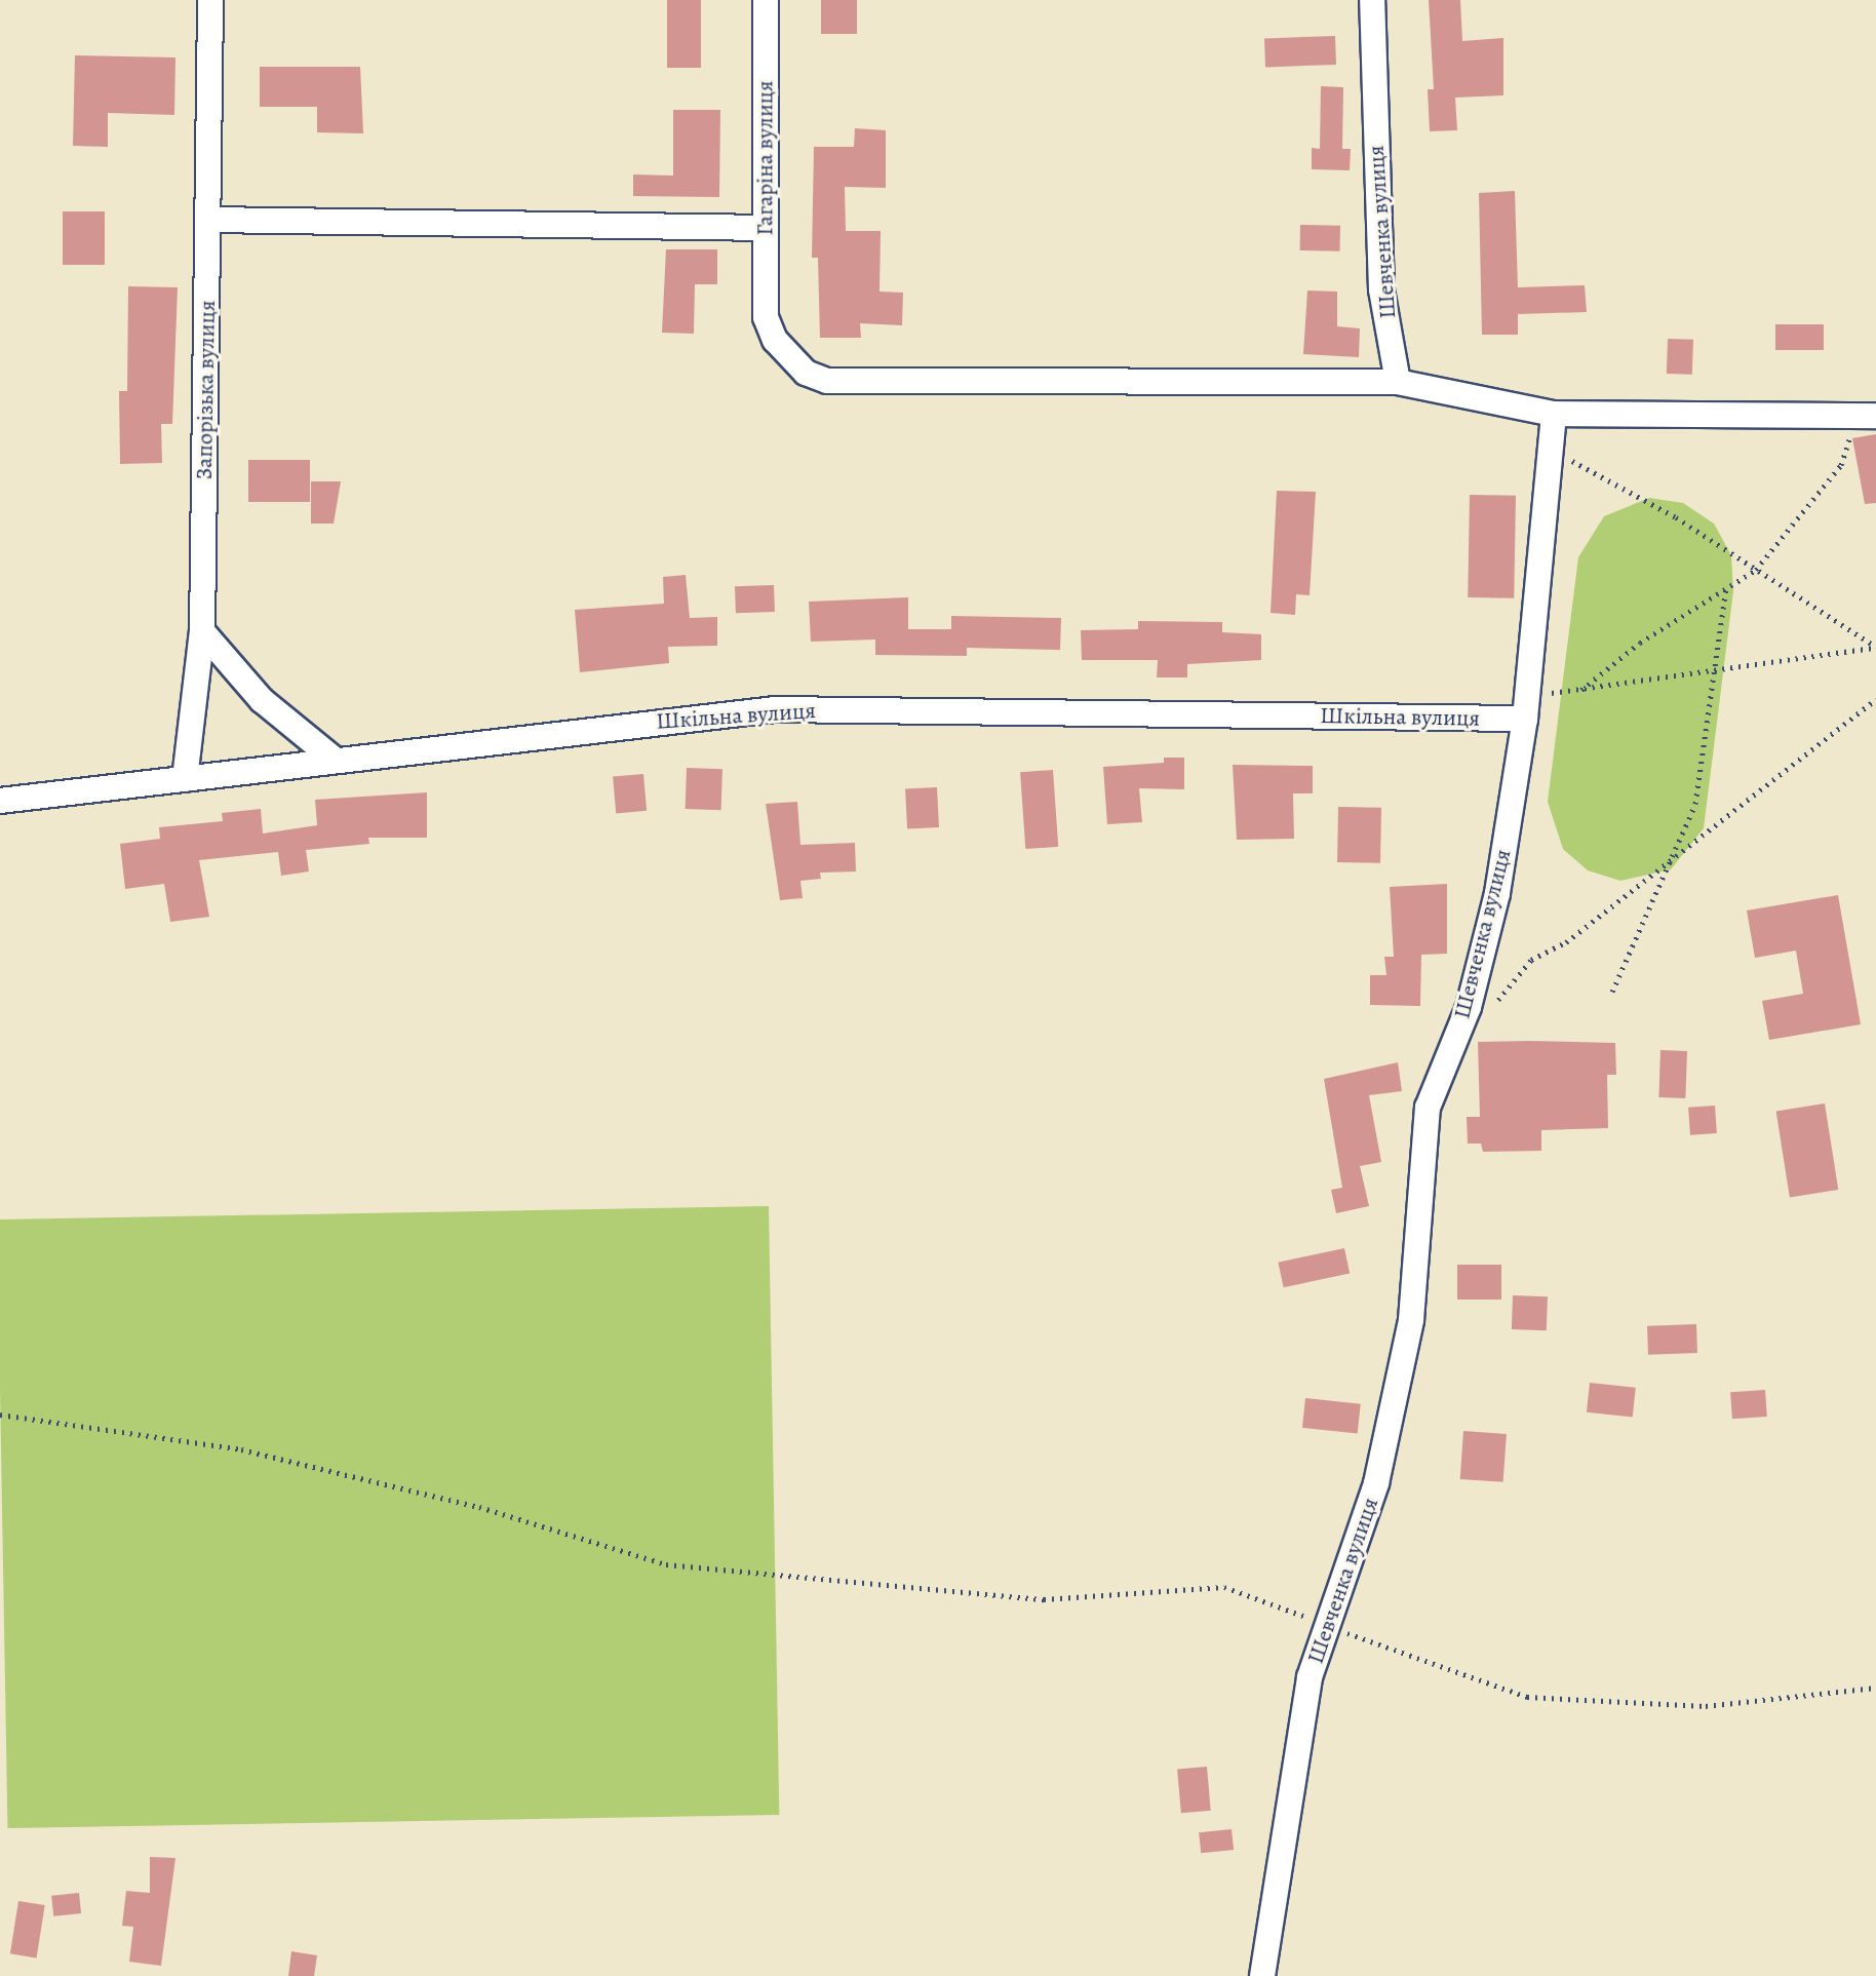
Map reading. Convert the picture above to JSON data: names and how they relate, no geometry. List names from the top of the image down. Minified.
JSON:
{"streets":{"street":["Гагаріна вулиця","Шевченка вулиця","Запорізька вулиця","Шкільна вулиця"]},"crossings":[["Гагаріна вулиця","Шевченка вулиця"],["Шевченка вулиця","Шкільна вулиця"],["Запорізька вулиця","Шкільна вулиця"]]}
